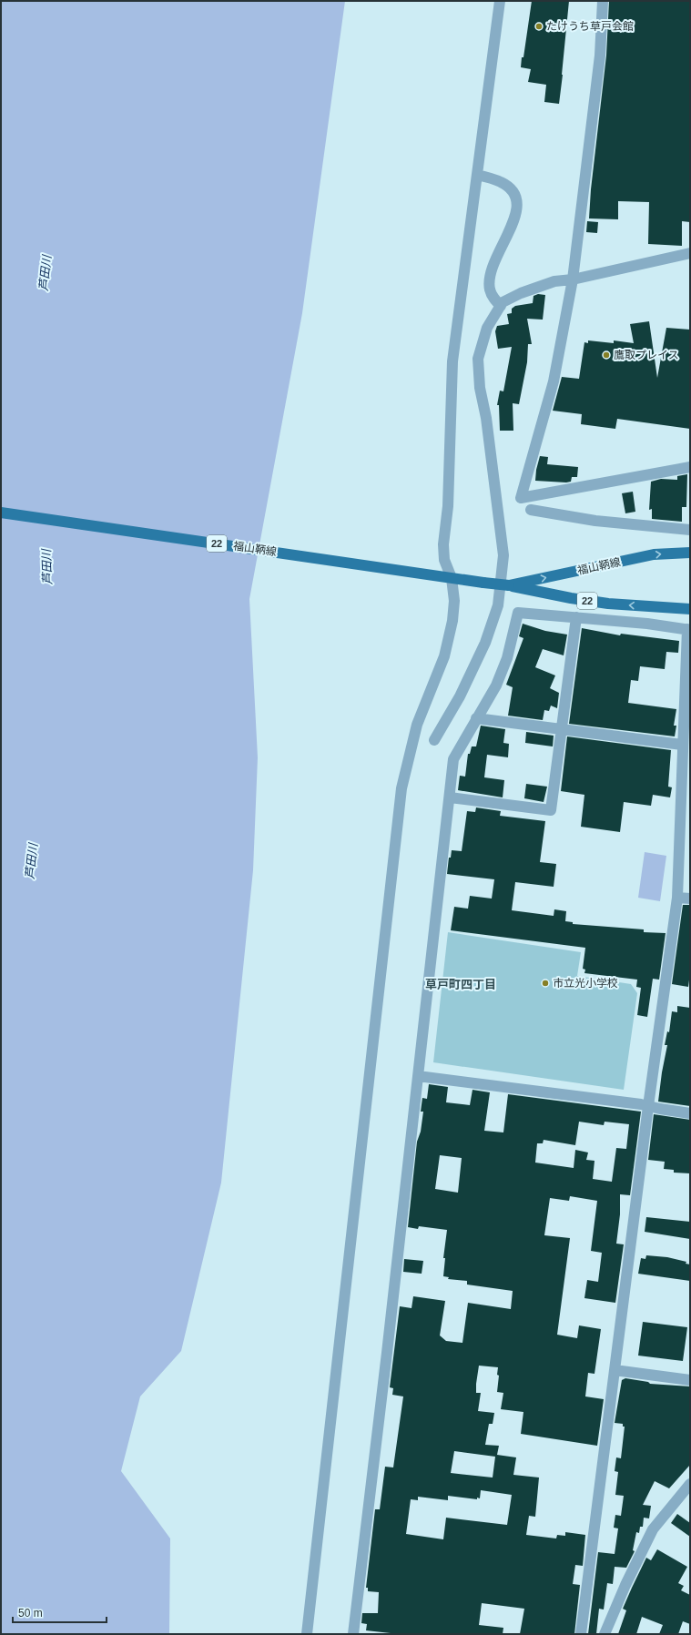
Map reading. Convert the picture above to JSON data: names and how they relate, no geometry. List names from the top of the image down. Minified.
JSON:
{"streets":{"main road":["22","福山鞆線"]},"districts":["草戸町四丁目"],"water":["芦田川"],"places":["たけうち草戸会館","鷹取プレイス","市立光小学校"],"scale_bar":"50 m"}
